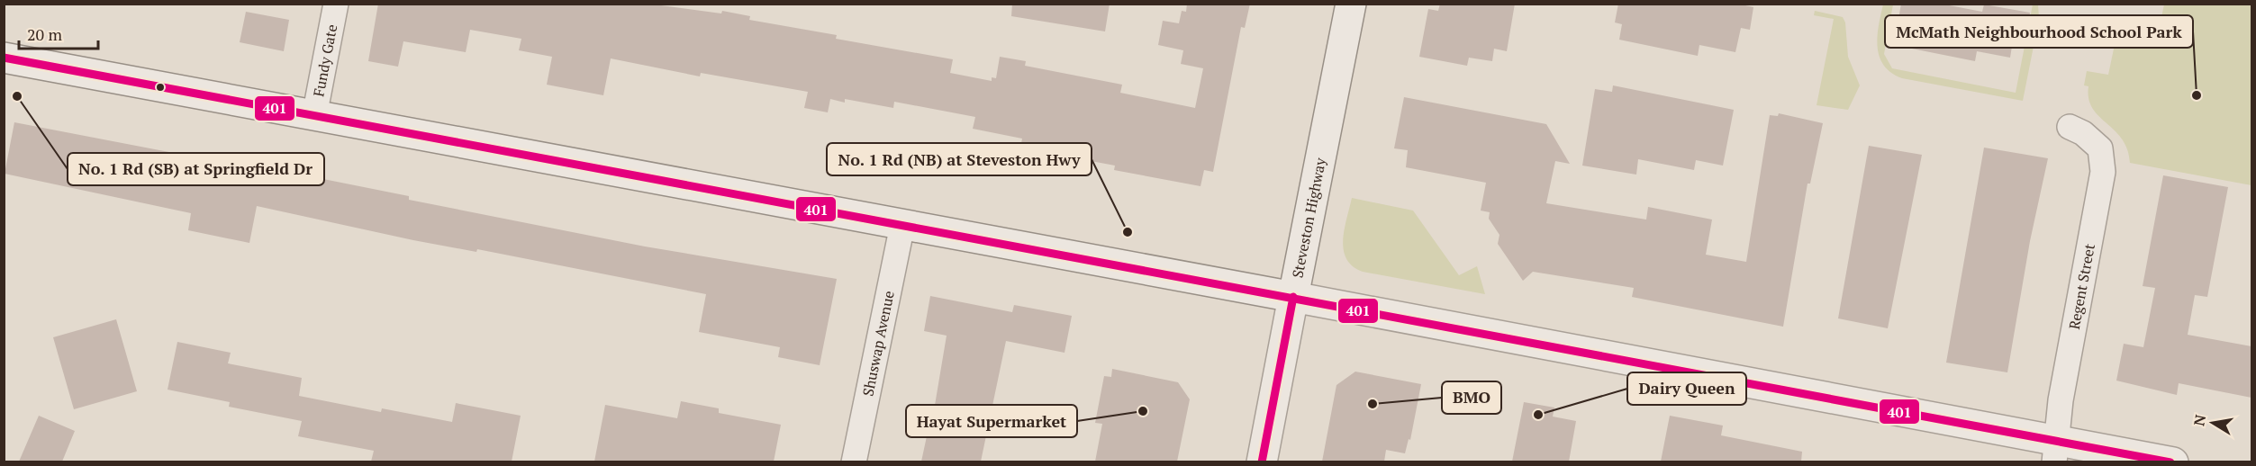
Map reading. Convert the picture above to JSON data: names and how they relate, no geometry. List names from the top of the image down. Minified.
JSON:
{"streets":{"main road":["Steveston Highway"],"street":["Fundy Gate","Regent Street","Shuswap Avenue"]},"places":["McMath Neighbourhood School Park","No. 1 Rd (SB) at Springfield Dr","No. 1 Rd (NB) at Steveston Hwy","BMO","Hayat Supermarket","Dairy Queen"],"lines":["transit line 401"],"scale_bar":"20 m","north":"left"}
